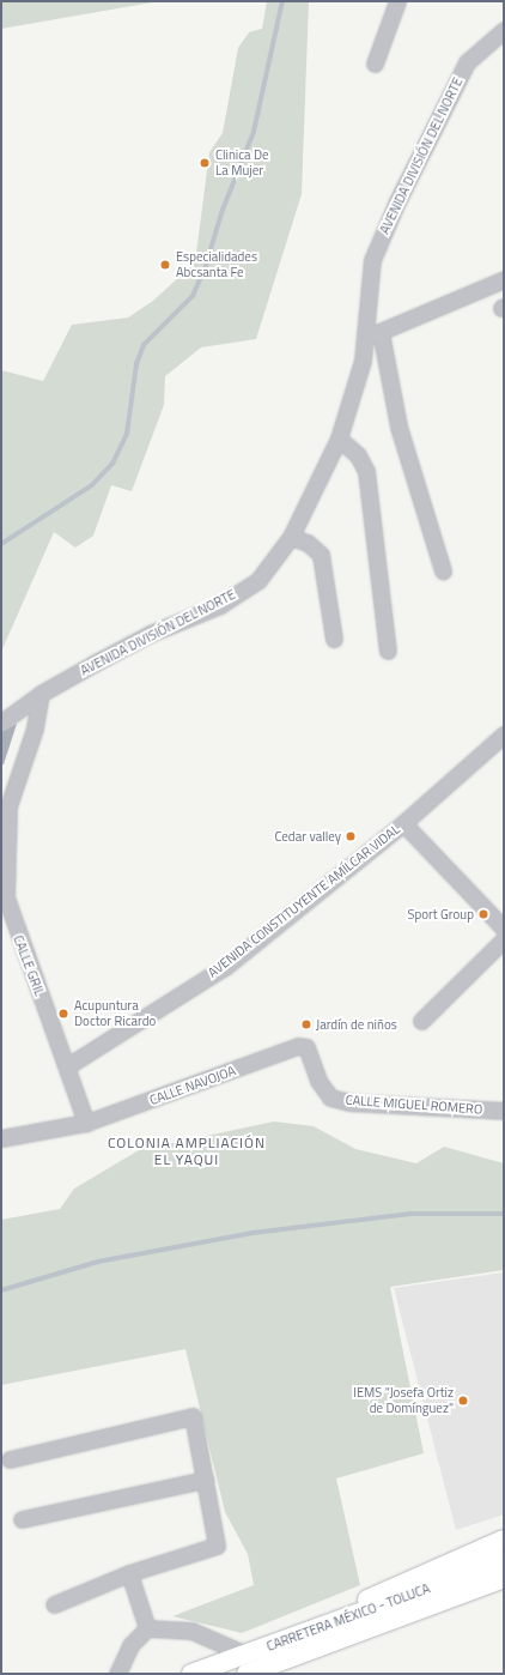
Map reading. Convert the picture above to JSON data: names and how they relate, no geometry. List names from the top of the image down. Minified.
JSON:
{"streets":{"main road":["CARRETERA MÉXICO - TOLUCA"],"street":["AVENIDA DIVISIÓN DEL NORTE","AVENIDA CONSTITUYENTE AMÍLCAR VIDAL","CALLE GRIL","CALLE NAVOJOA","CALLE MIGUEL ROMERO"]},"crossings":[["AVENIDA DIVISIÓN DEL NORTE","CALLE GRIL"],["AVENIDA CONSTITUYENTE AMÍLCAR VIDAL","CALLE GRIL"],["CALLE GRIL","CALLE NAVOJOA"],["CALLE NAVOJOA","CALLE MIGUEL ROMERO"]],"districts":["COLONIA AMPLIACIÓN EL YAQUI"],"places":["Clinica De La Mujer","Especialidades Abcsanta Fe","Cedar valley","Sport Group","Acupuntura Doctor Ricardo","Jardín de niños","IEMS \"Josefa Ortiz de Domínguez\""]}
